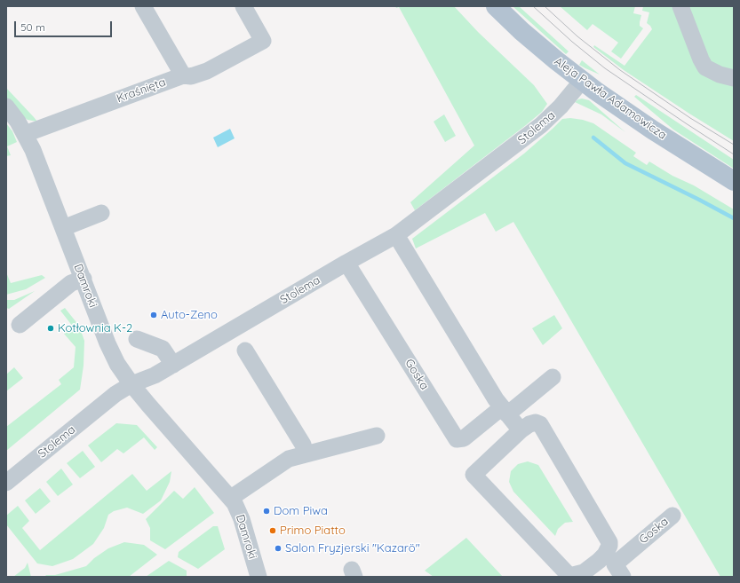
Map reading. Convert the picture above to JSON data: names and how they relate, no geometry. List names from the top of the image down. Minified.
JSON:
{"streets":{"main road":["Aleja Pawła Adamowicza"],"street":["Kraśnięta","Stolema","Damroki","Goska"]},"crossings":[["Kraśnięta","Damroki"],["Aleja Pawła Adamowicza","Stolema"],["Stolema","Damroki"],["Stolema","Goska"]],"places":["Auto-Zeno","Kotłownia K-2","Dom Piwa","Primo Piatto","Salon Fryzjerski \"Kazarö\""],"scale_bar":"50 m"}
